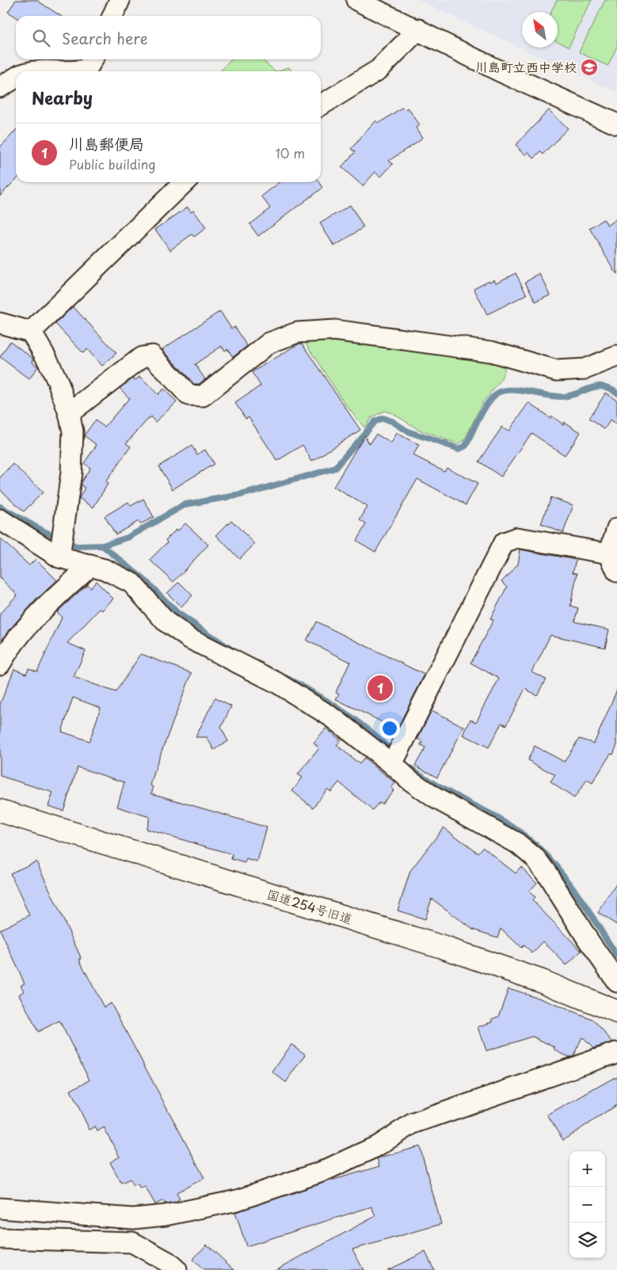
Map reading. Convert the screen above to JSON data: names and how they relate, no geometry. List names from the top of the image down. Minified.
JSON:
{"streets":{"street":["国道254号旧道"]},"places":{"school or university":["川島町立西中学校"]},"north":"top left","page":{"search":"Search here","heading":"Nearby","list":[{"mark":"1","name":"川島郵便局","note":"Public building","value":"10 m"}],"pins":"1","map_buttons":["+","−"]}}
